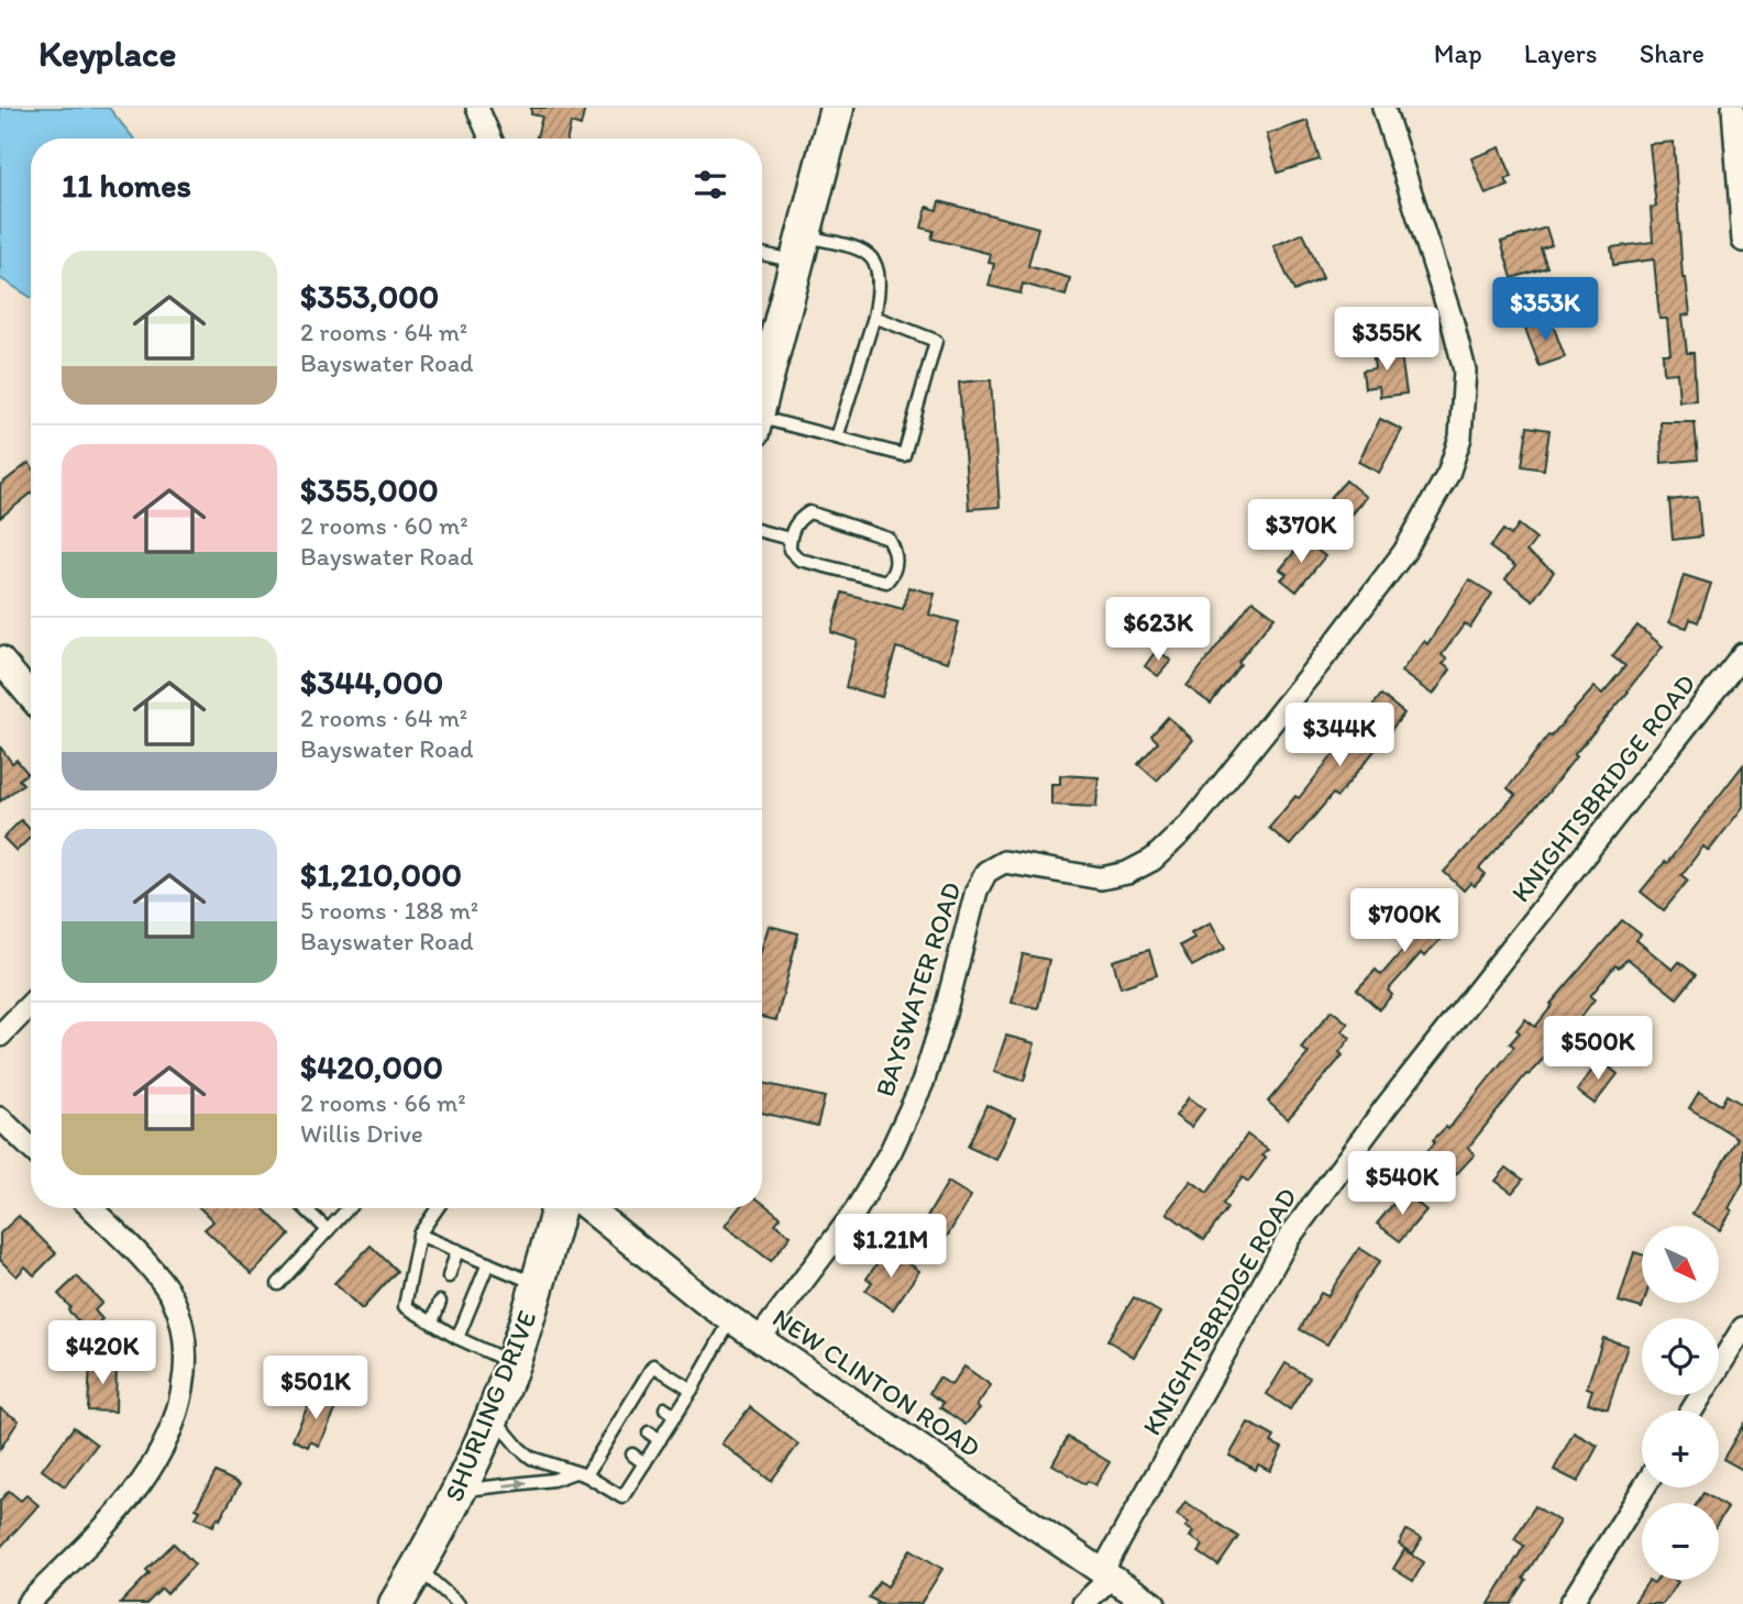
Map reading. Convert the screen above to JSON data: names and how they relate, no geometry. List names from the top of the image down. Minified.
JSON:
{"streets":{"main road":["SHURLING DRIVE"],"street":["KNIGHTSBRIDGE ROAD","BAYSWATER ROAD","NEW CLINTON ROAD"]},"crossings":[["KNIGHTSBRIDGE ROAD","NEW CLINTON ROAD"],["BAYSWATER ROAD","NEW CLINTON ROAD"]],"north":"bottom right","page":{"header":"Keyplace","nav":["Map","Layers","Share"],"heading":"11 homes","list":[{"name":"$353,000","note":"2 rooms · 64 m² · Bayswater Road"},{"name":"$355,000","note":"2 rooms · 60 m² · Bayswater Road"},{"name":"$344,000","note":"2 rooms · 64 m² · Bayswater Road"},{"name":"$1,210,000","note":"5 rooms · 188 m² · Bayswater Road"},{"name":"$420,000","note":"2 rooms · 66 m² · Willis Drive"}],"price":["$353K","$355K","$370K","$623K","$344K","$700K","$500K","$540K","$1.21M","$420K","$501K"],"map_buttons":["+","−"]}}
